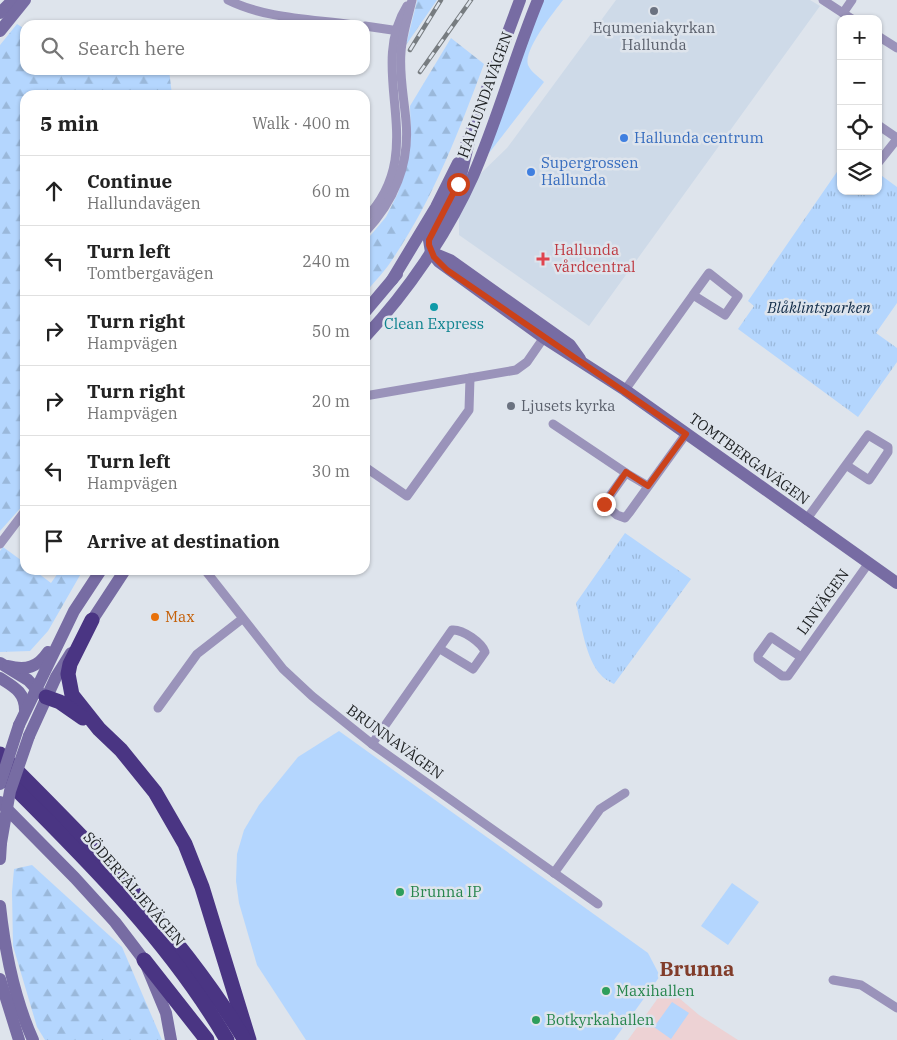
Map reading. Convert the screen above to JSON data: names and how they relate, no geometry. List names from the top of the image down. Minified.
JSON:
{"streets":{"highway":["SÖDERTÄLJEVÄGEN"],"main road":["HALLUNDAVÄGEN","TOMTBERGAVÄGEN"],"street":["LINVÄGEN","BRUNNAVÄGEN"]},"crossings":[["HALLUNDAVÄGEN","TOMTBERGAVÄGEN"],["TOMTBERGAVÄGEN","LINVÄGEN"]],"districts":["Brunna"],"parks":["Blåklintsparken"],"places":{"other":["Equmeniakyrkan Hallunda","Hallunda centrum","Supergrossen Hallunda","Clean Express","Ljusets kyrka","Max","Brunna IP","Maxihallen","Botkyrkahallen"],"health":["Hallunda vårdcentral"]},"page":{"map_buttons":["+","−"],"search":"Search here","heading":["5 min","Walk · 400 m"],"list":[["Continue","Hallundavägen","60 m"],["Turn left","Tomtbergavägen","240 m"],["Turn right","Hampvägen","50 m"],["Turn right","Hampvägen","20 m"],["Turn left","Hampvägen","30 m"],"Arrive at destination"]}}
